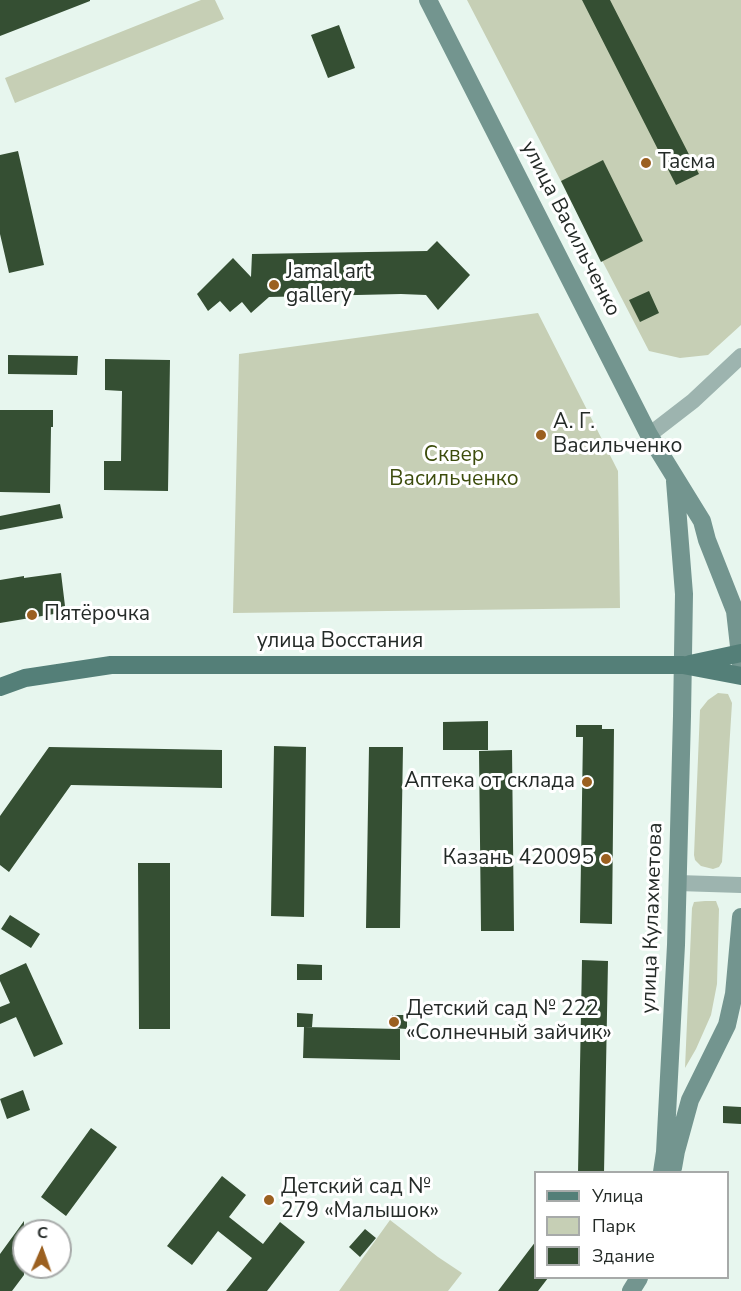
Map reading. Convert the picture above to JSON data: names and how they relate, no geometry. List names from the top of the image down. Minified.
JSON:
{"streets":{"main road":["улица Васильченко","улица Восстания","улица Кулахметова"]},"crossings":[["улица Васильченко","улица Восстания"],["улица Васильченко","улица Кулахметова"],["улица Восстания","улица Кулахметова"]],"parks":["Сквер Васильченко"],"places":["Тасма","Jamal art gallery","А. Г. Васильченко","Пятёрочка","Аптека от склада","Казань 420095","Детский сад № 222 «Солнечный зайчик»","Детский сад № 279 «Малышок»"],"legend":["Улица","Парк","Здание"],"north":"top"}
